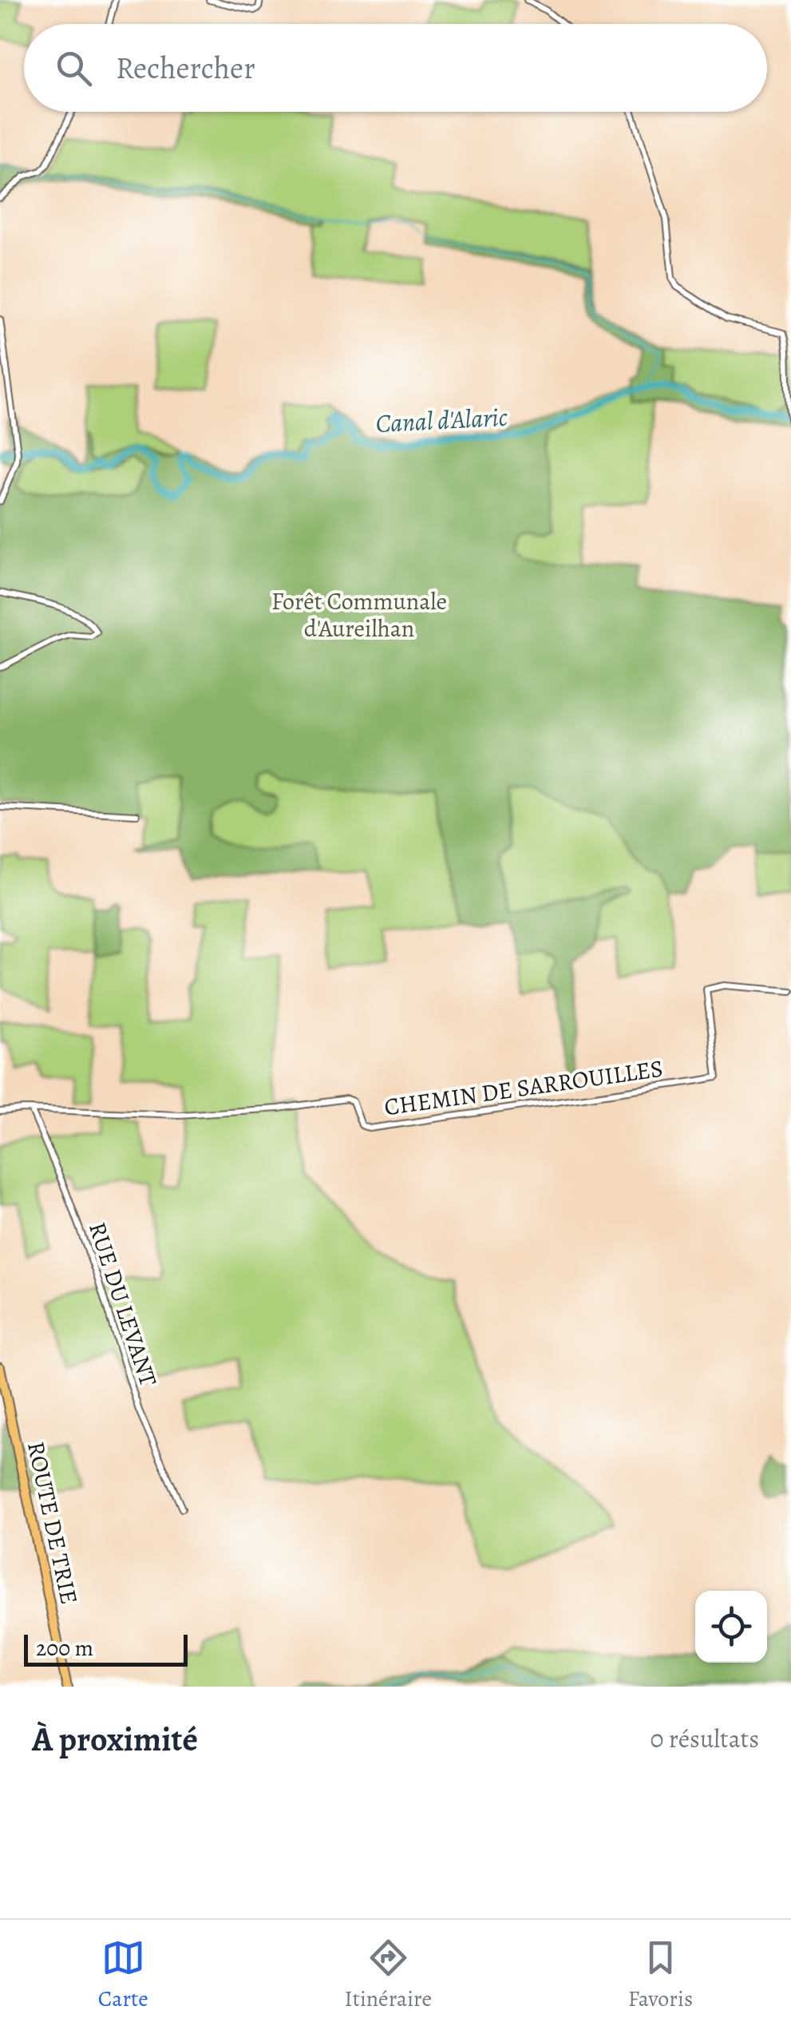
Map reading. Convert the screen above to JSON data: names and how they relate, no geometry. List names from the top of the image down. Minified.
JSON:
{"streets":{"main road":["ROUTE DE TRIE"],"street":["CHEMIN DE SARROUILLES","RUE DU LEVANT"]},"crossings":[["CHEMIN DE SARROUILLES","RUE DU LEVANT"]],"water":["Canal d'Alaric"],"parks":["Forêt Communale d'Aureilhan"],"scale_bar":"200 m","page":{"search":"Rechercher","scale":"200 m","heading":["À proximité","0 résultats"],"nav":["Carte","Itinéraire","Favoris"]}}
